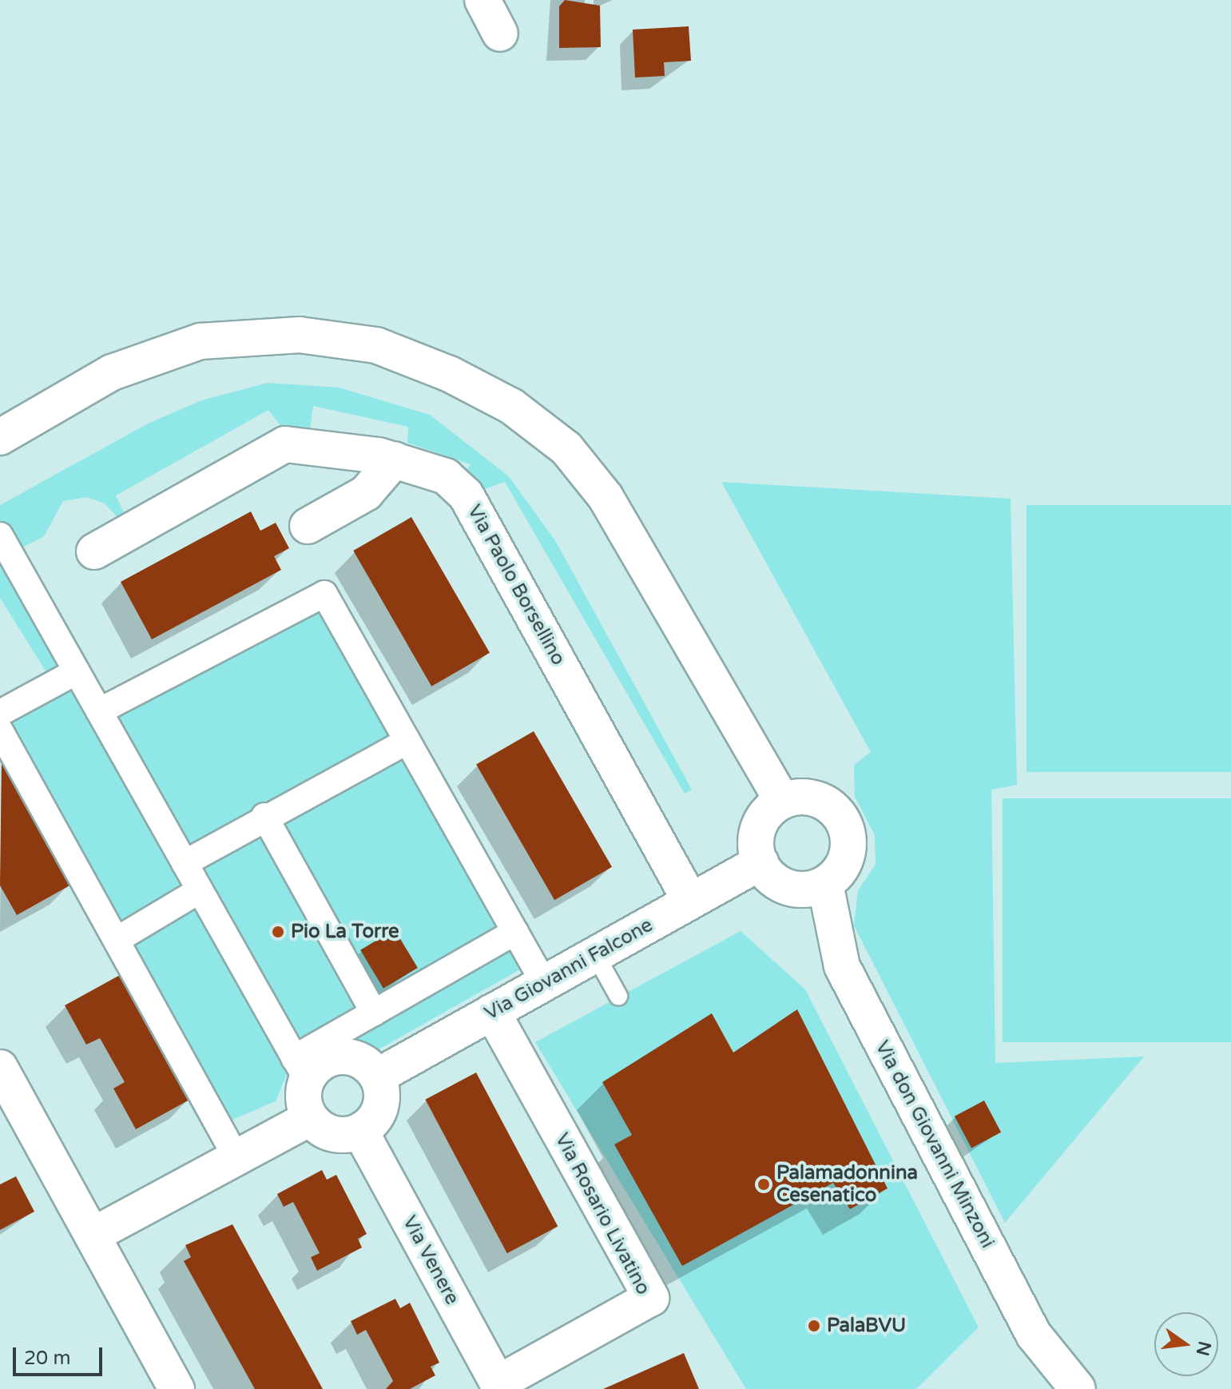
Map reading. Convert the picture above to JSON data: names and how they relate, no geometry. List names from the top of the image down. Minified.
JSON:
{"streets":{"street":["Via Paolo Borsellino","Via Giovanni Falcone","Via don Giovanni Minzoni","Via Rosario Livatino","Via Venere"]},"crossings":[["Via Paolo Borsellino","Via Giovanni Falcone"],["Via Giovanni Falcone","Via don Giovanni Minzoni"],["Via Giovanni Falcone","Via Rosario Livatino"],["Via Giovanni Falcone","Via Venere"],["Via Rosario Livatino","Via Venere"]],"places":["Pio La Torre","Palamadonnina Cesenatico","PalaBVU"],"scale_bar":"20 m","north":"right"}
